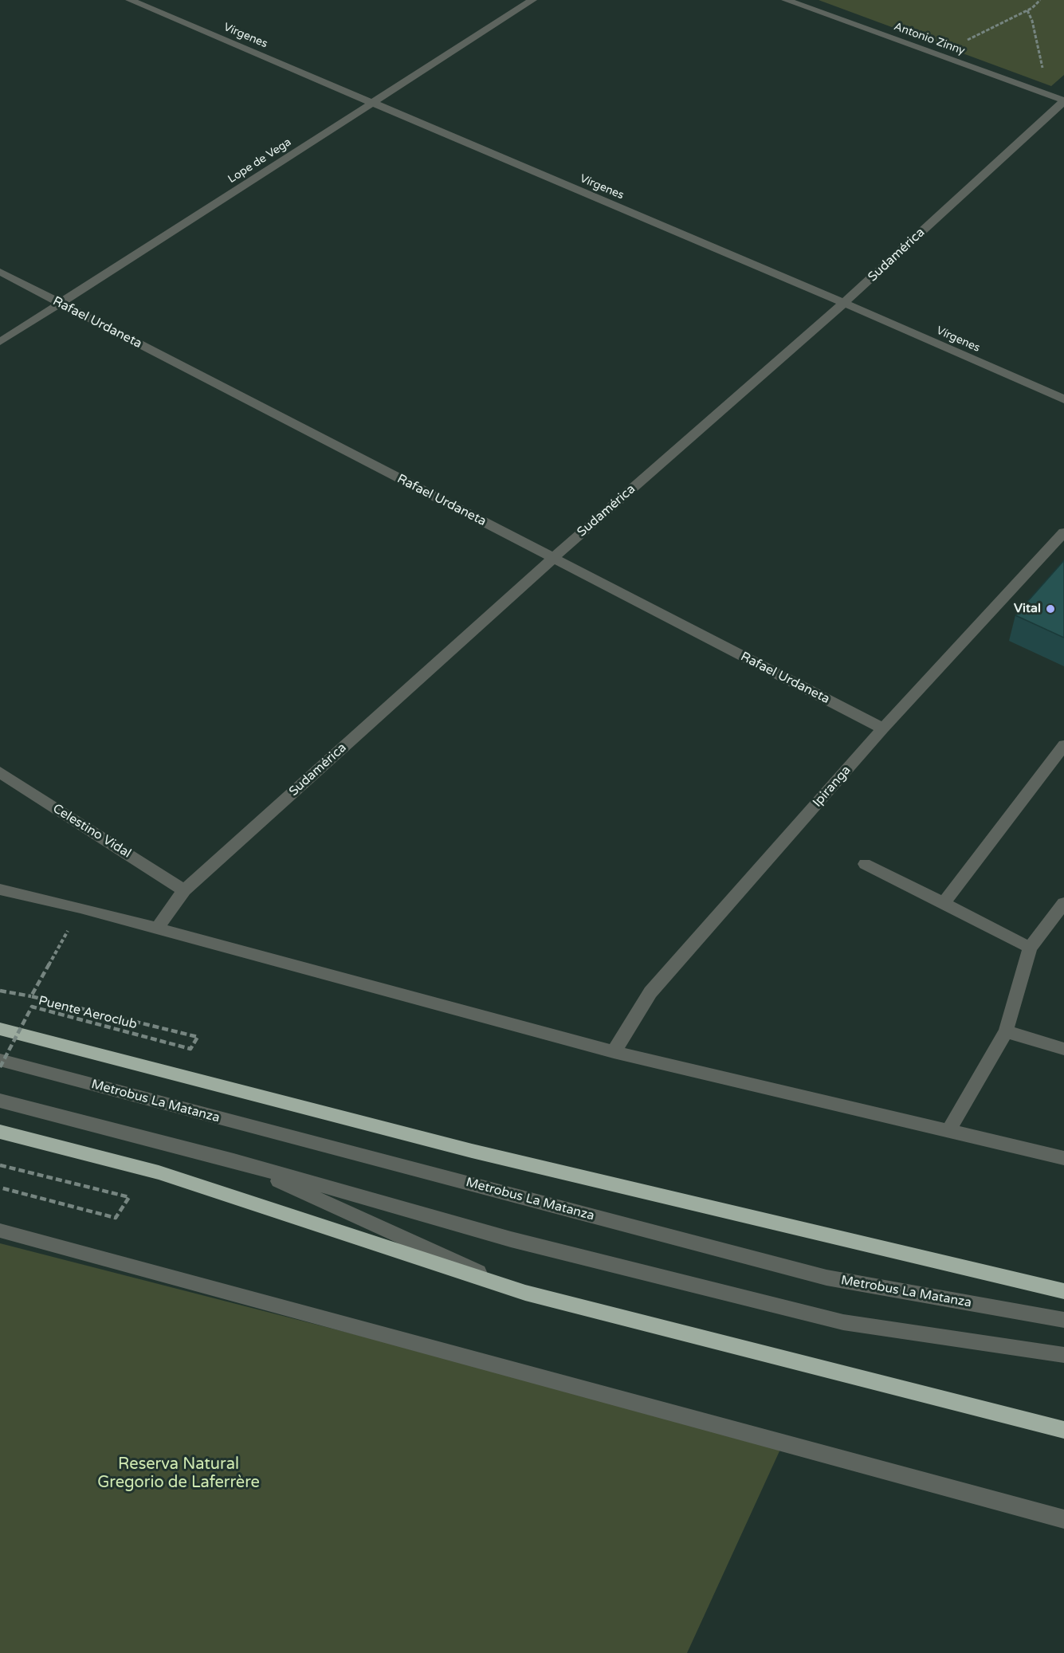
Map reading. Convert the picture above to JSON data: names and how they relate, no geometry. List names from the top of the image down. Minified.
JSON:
{"streets":{"street":["Vírgenes","Antonio Zinny","Lope de Vega","Sudamérica","Rafael Urdaneta","Ipiranga","Celestino Vidal","Metrobus La Matanza"],"path":["Puente Aeroclub"]},"crossings":[["Vírgenes","Lope de Vega"],["Vírgenes","Sudamérica"],["Antonio Zinny","Sudamérica"],["Lope de Vega","Rafael Urdaneta"],["Sudamérica","Rafael Urdaneta"],["Sudamérica","Celestino Vidal"],["Rafael Urdaneta","Ipiranga"]],"parks":["Reserva Natural Gregorio de Laferrère"],"places":["Vital"]}
